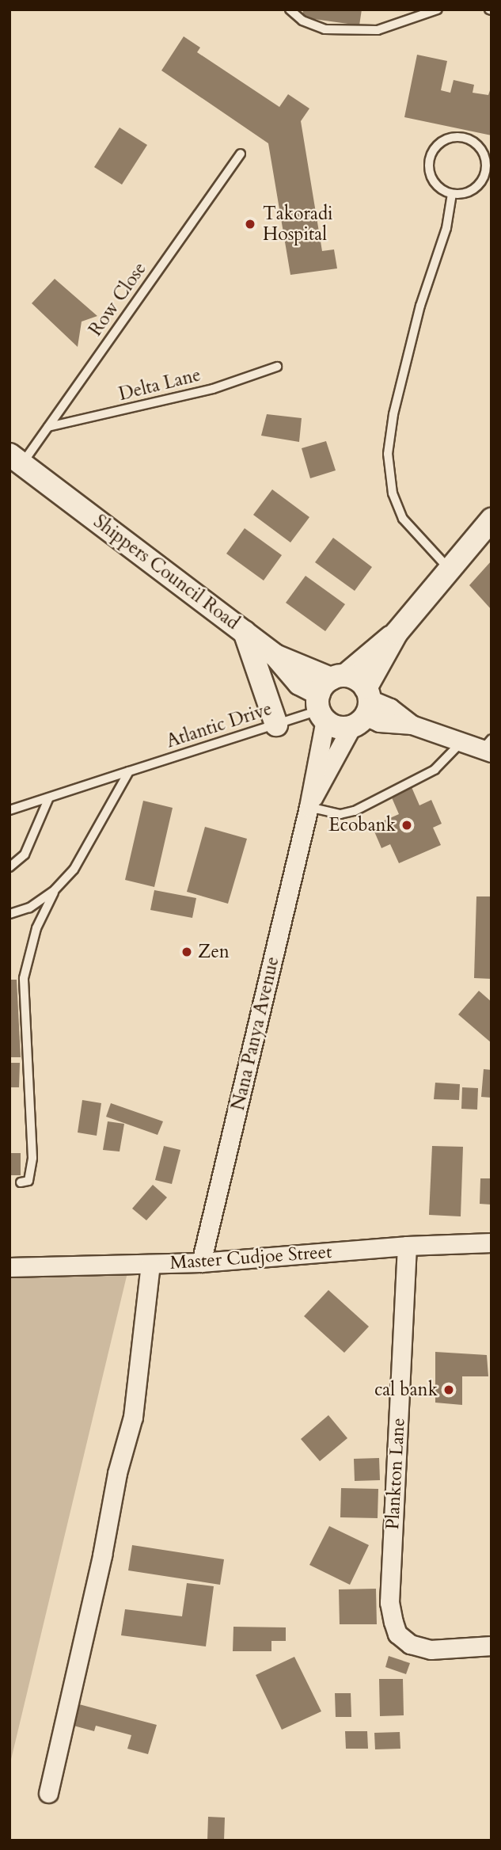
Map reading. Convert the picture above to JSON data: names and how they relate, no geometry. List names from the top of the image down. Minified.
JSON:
{"streets":{"street":["Shippers Council Road","Nana Panya Avenue","Master Cudjoe Street","Plankton Lane"],"lane":["Row Close","Delta Lane","Atlantic Drive"]},"crossings":[["Row Close","Delta Lane"],["Row Close","Shippers Council Road"],["Shippers Council Road","Atlantic Drive"],["Shippers Council Road","Nana Panya Avenue"],["Atlantic Drive","Nana Panya Avenue"],["Nana Panya Avenue","Master Cudjoe Street"],["Master Cudjoe Street","Plankton Lane"]],"places":["Takoradi Hospital","Ecobank","Zen","cal bank"]}
